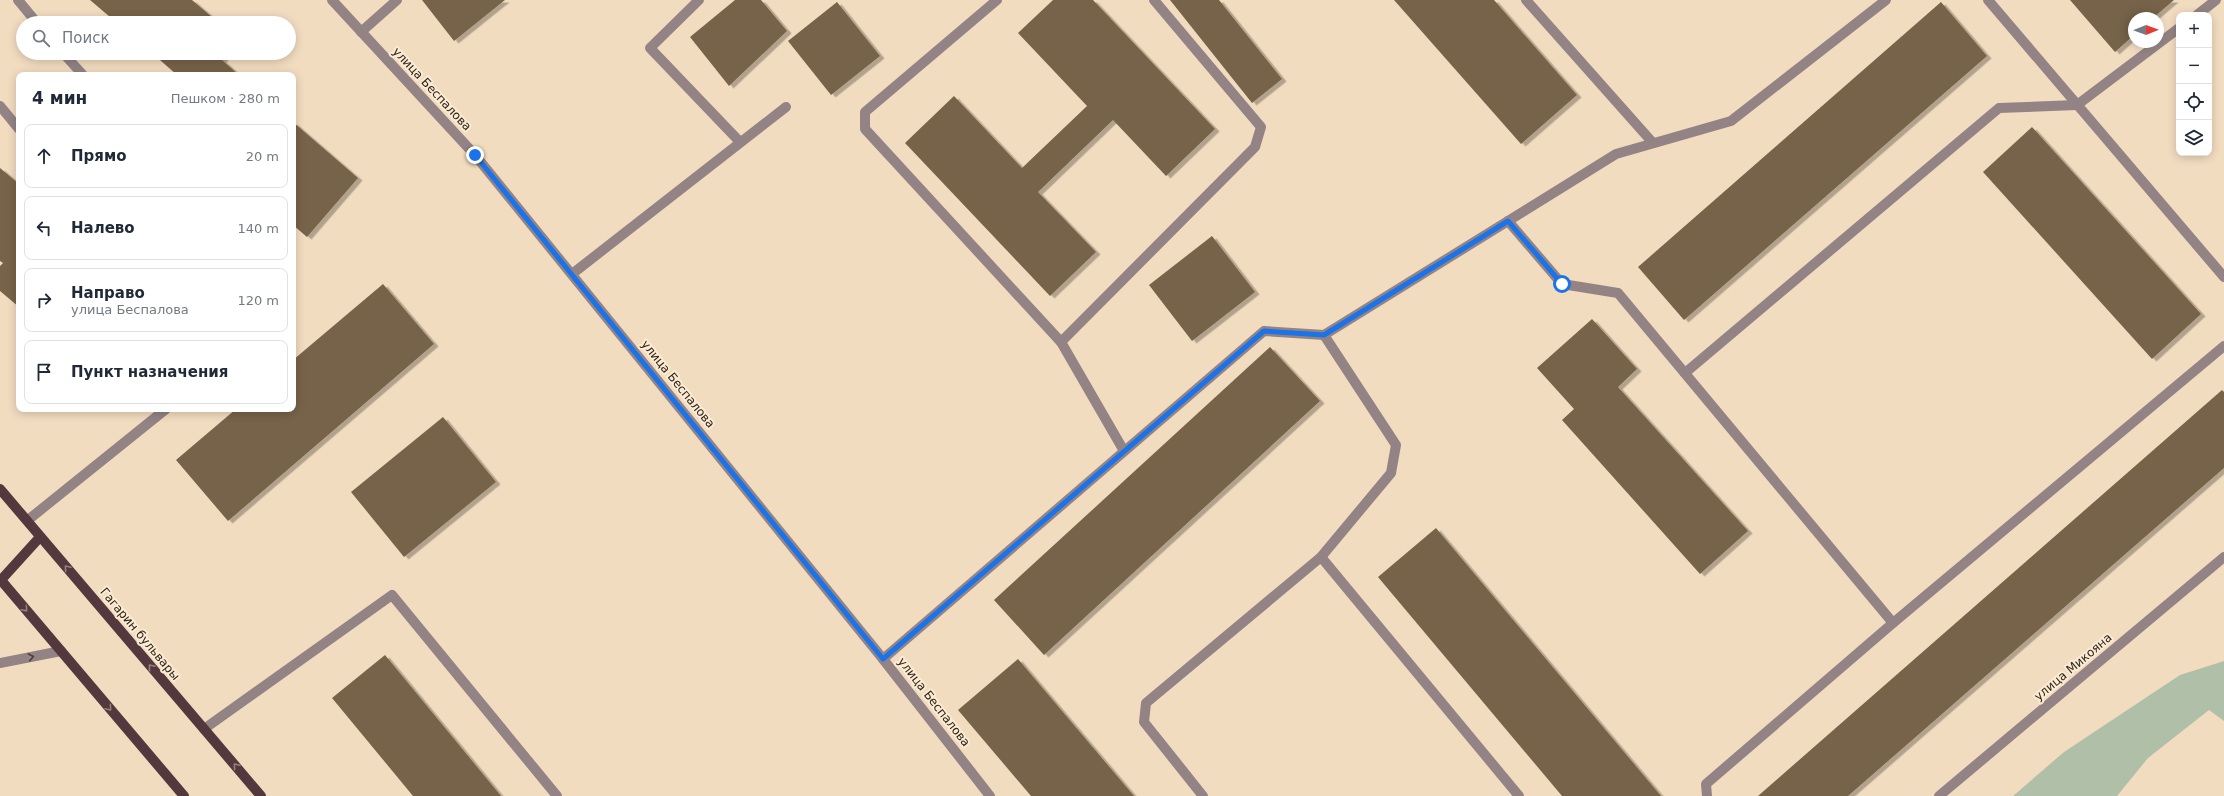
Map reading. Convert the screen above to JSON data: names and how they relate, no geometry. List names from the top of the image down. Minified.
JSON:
{"streets":{"main road":["Гагарин бульвары"],"street":["улица Беспалова","улица Микояна"]},"north":"right","page":{"map_buttons":["+","−"],"search":"Поиск","heading":["4 мин","Пешком · 280 m"],"list":[["Прямо","20 m"],["Налево","140 m"],["Направо","улица Беспалова","120 m"],"Пункт назначения"]}}
